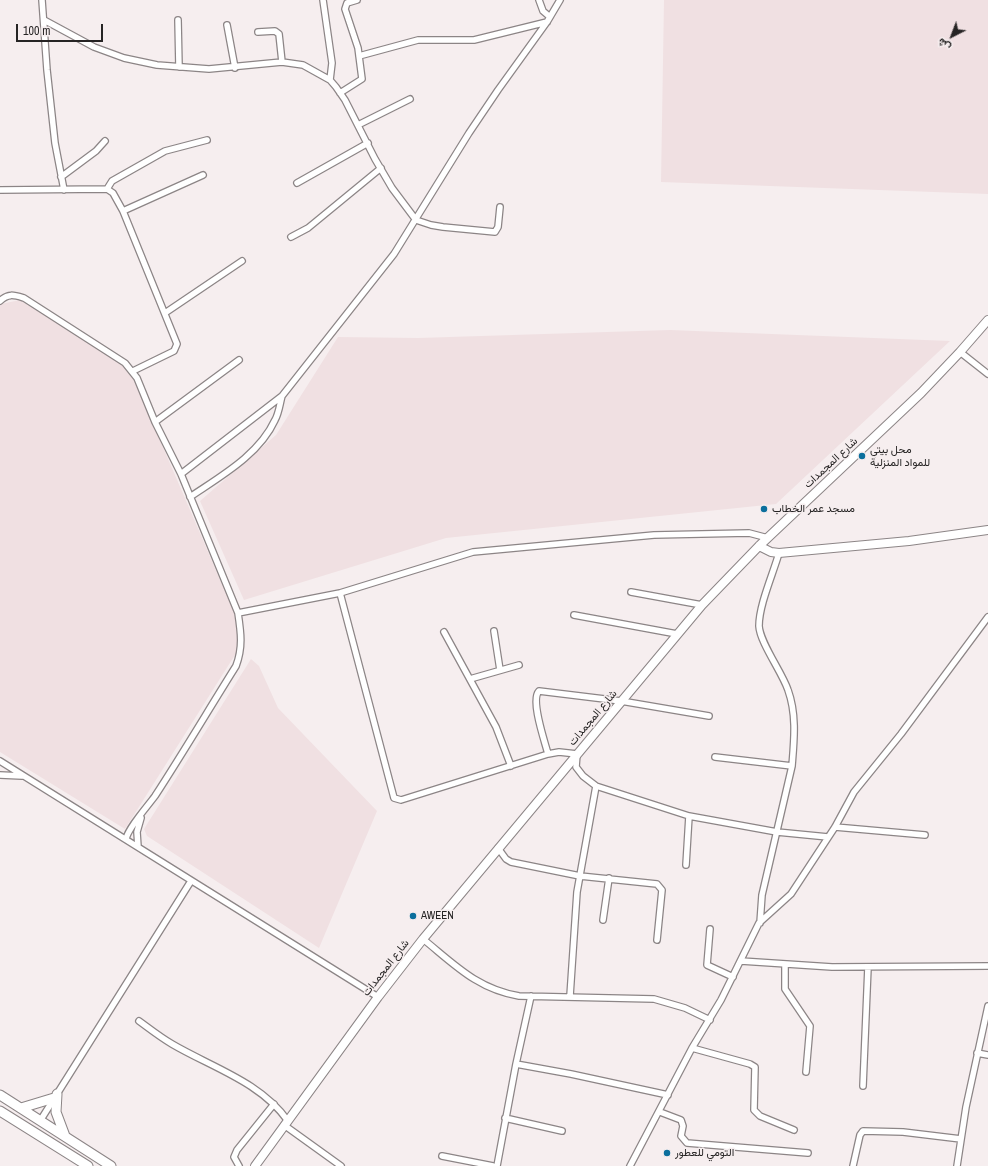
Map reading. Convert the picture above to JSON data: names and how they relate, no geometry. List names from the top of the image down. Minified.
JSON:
{"streets":{"main road":["شارع المجمدات"]},"places":["محل بيتي للمواد المنزلية","مسجد عمر الخطاب","AWEEN","التومي للعطور"],"scale_bar":"100 m","north":"bottom left"}
